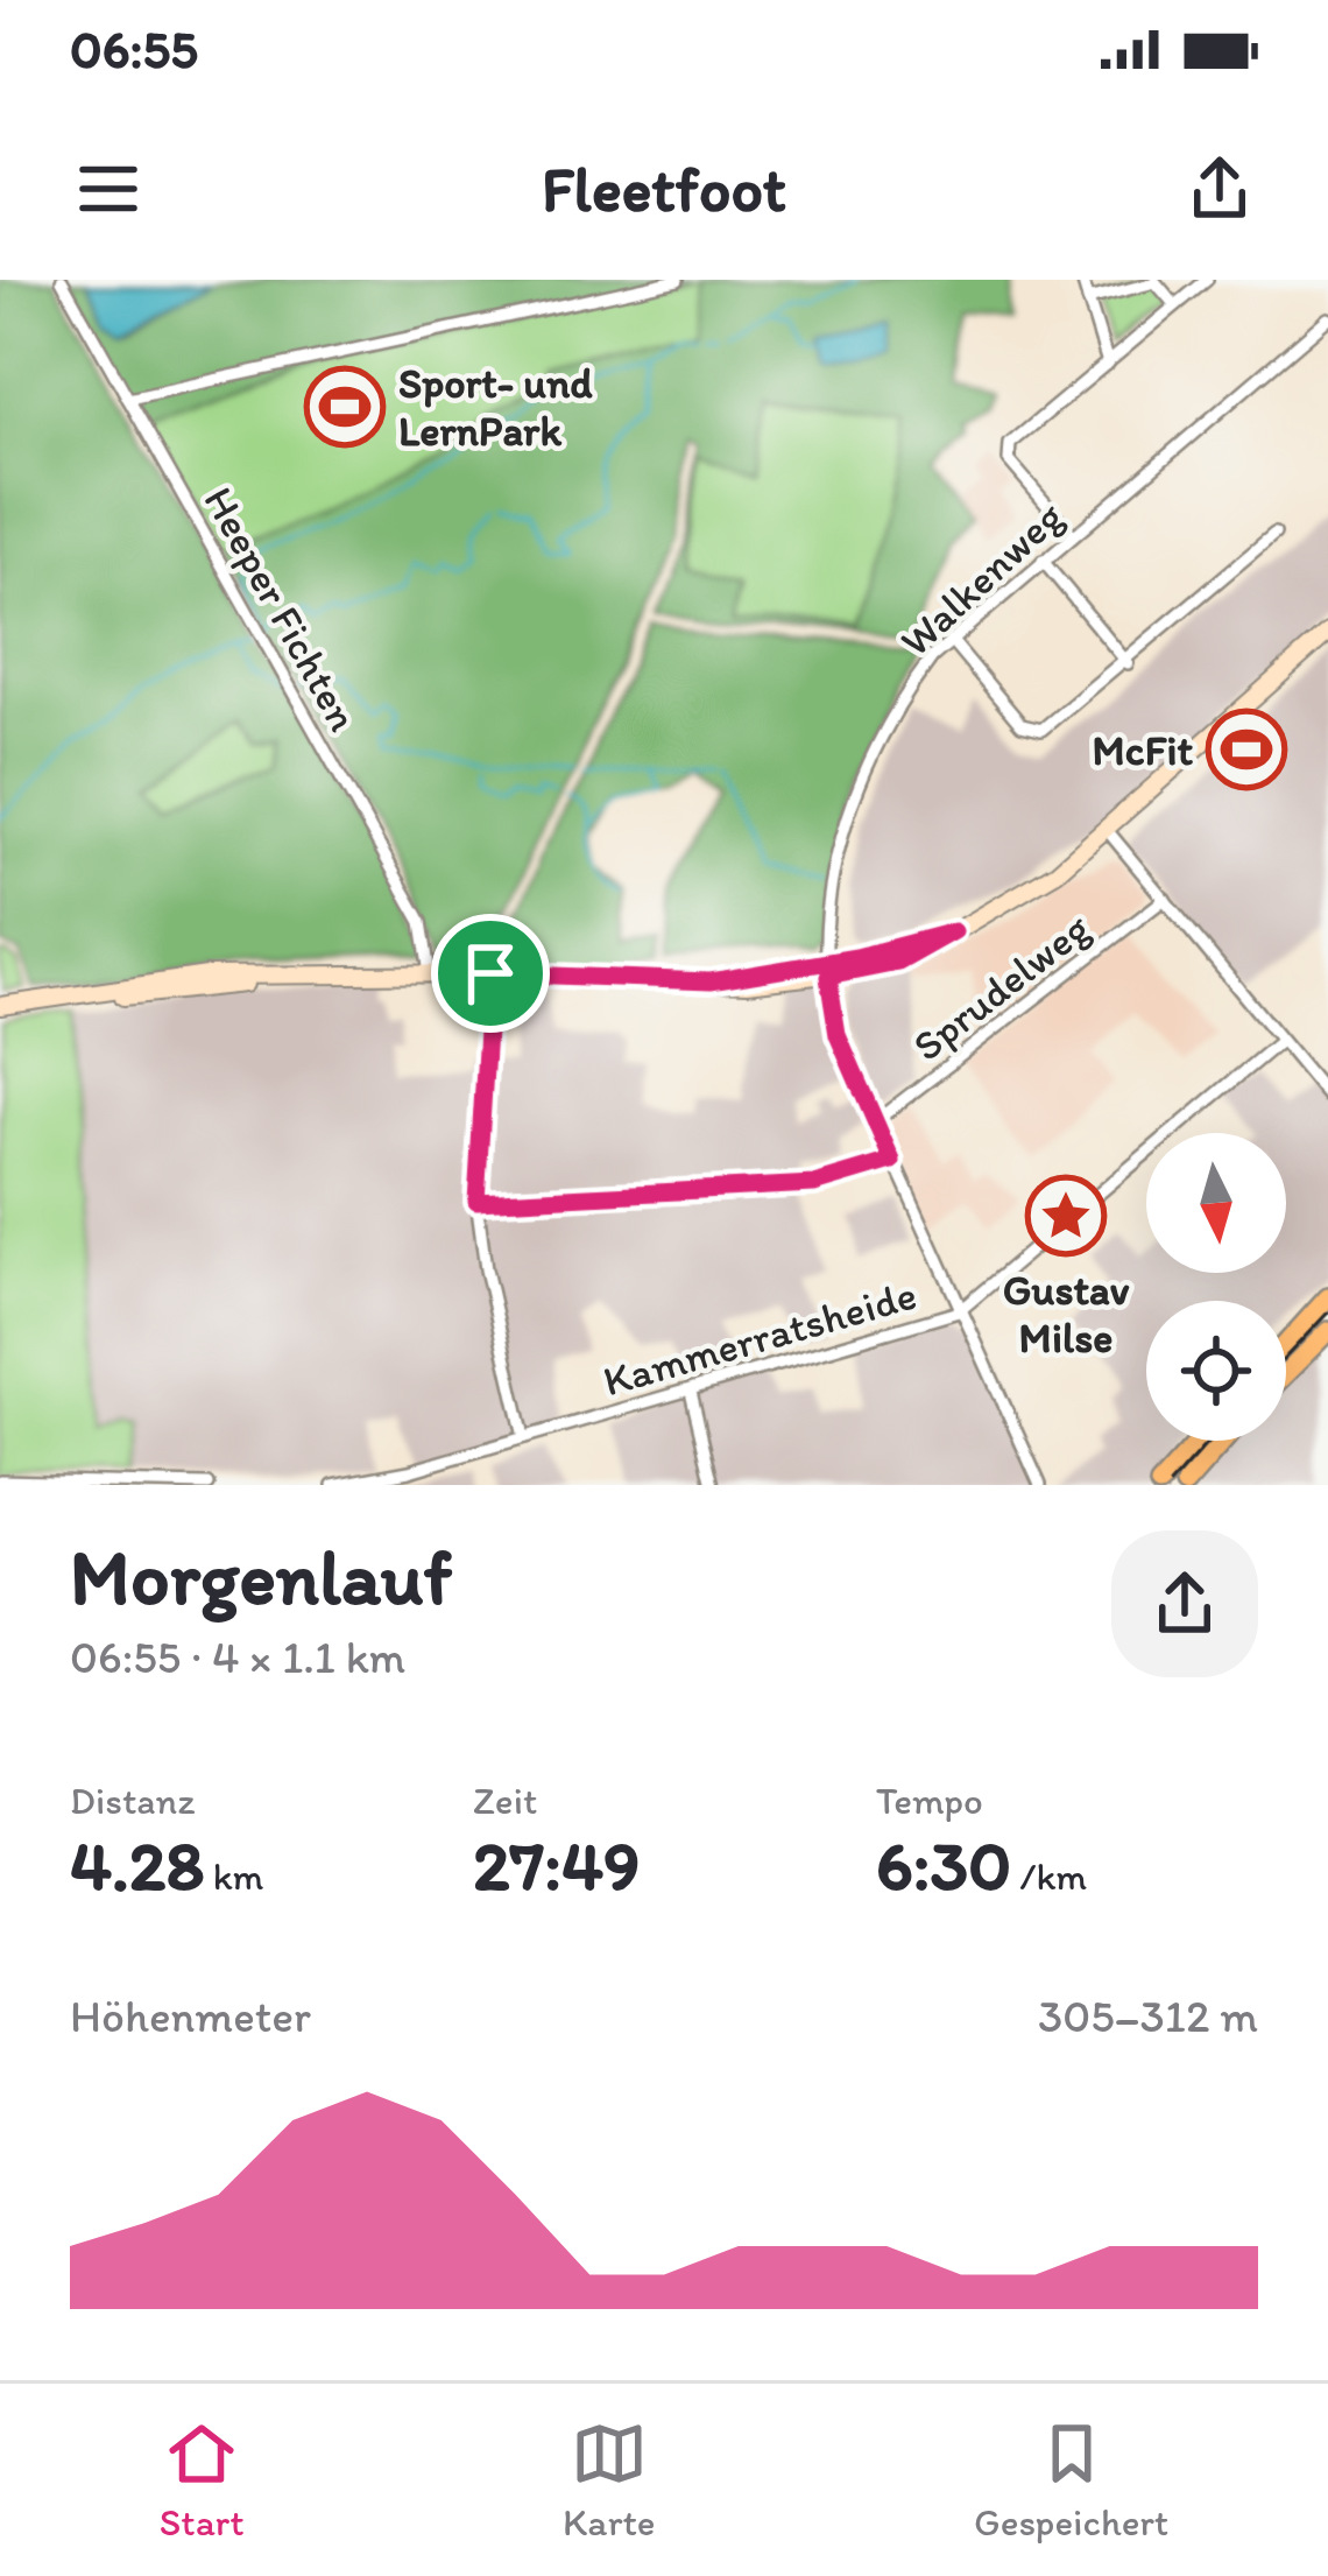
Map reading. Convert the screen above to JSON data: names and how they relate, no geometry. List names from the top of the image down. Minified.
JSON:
{"streets":{"street":["Walkenweg","Heeper Fichten","Sprudelweg","Kammerratsheide"]},"crossings":[["Walkenweg","Sprudelweg"],["Walkenweg","Kammerratsheide"]],"places":{"sports":["Sport- und LernPark","McFit"],"place":["Gustav Milse"]},"north":"bottom","page":{"status":"06:55","header":"Fleetfoot","heading":["Morgenlauf","06:55 · 4 × 1.1 km"],"stats":[["Distanz","4.28 km"],["Zeit","27:49"],["Tempo","6:30 /km"]],"chart":["Höhenmeter","305–312 m"],"tabs":["Start","Karte","Gespeichert"]}}
